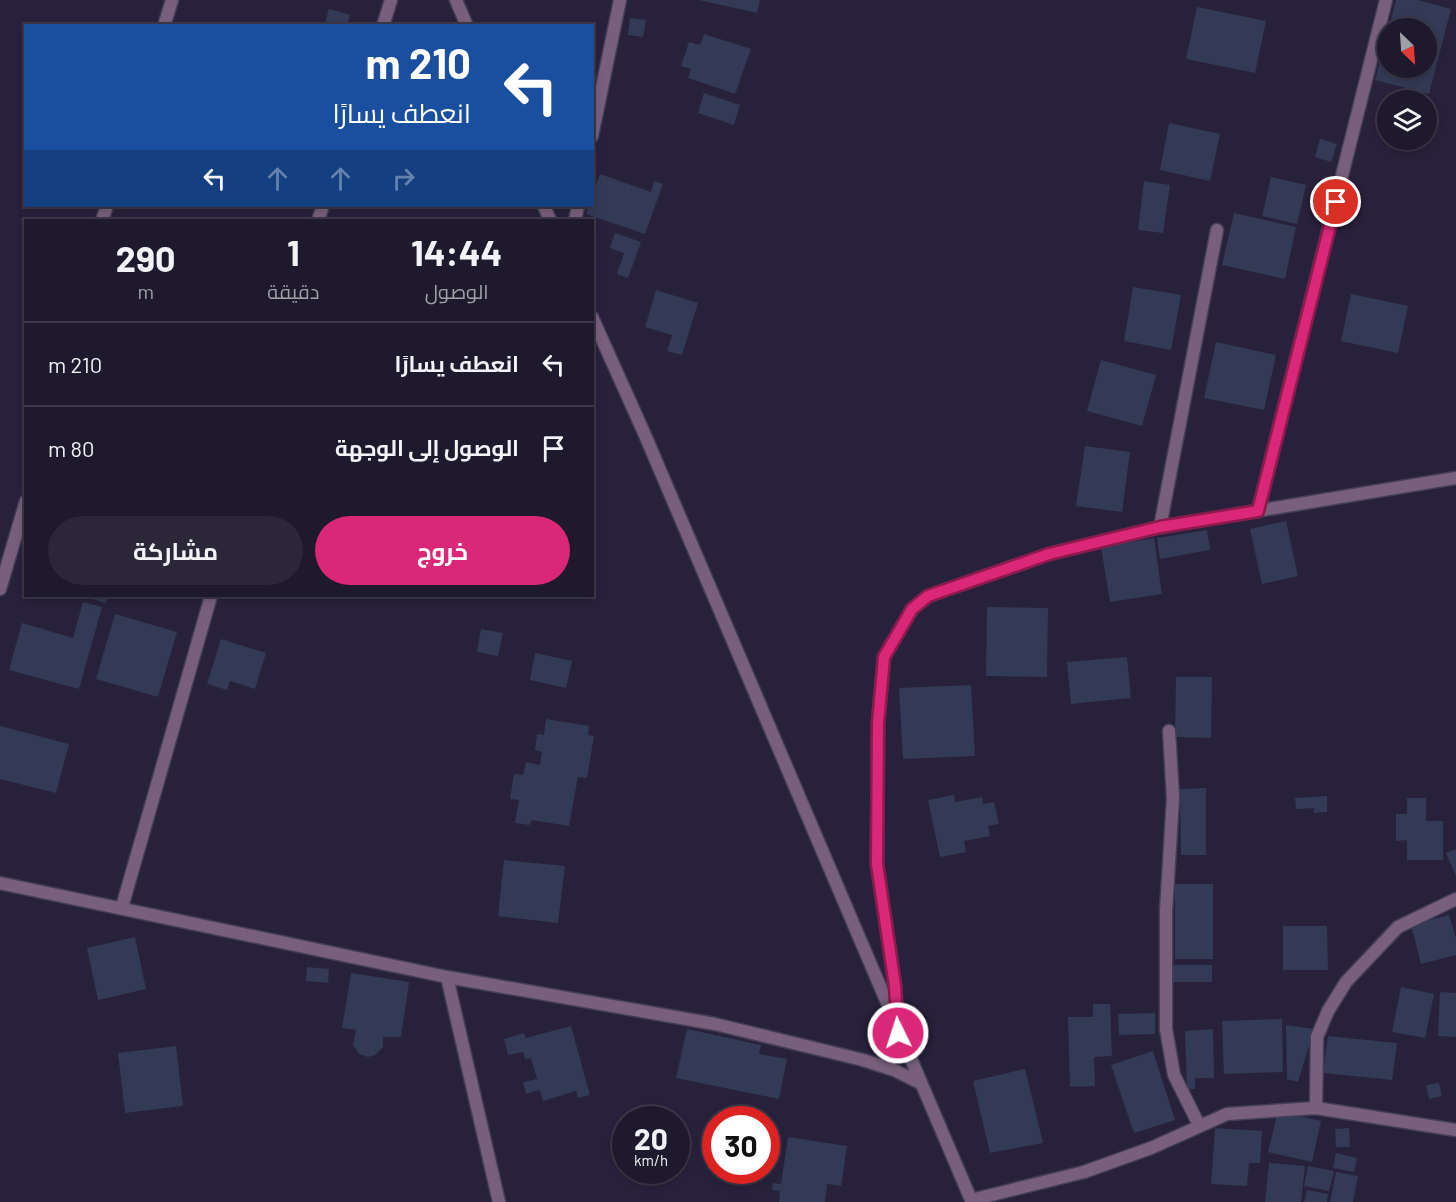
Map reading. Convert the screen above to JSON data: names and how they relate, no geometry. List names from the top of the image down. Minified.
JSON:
{"north":"bottom right","page":{"turn":["210 m","انعطف يسارًا"],"eta":["14:44","الوصول","1","دقيقة","290","m"],"list":[{"name":"انعطف يسارًا","value":"210 m"},{"name":"الوصول إلى الوجهة","value":"80 m"}],"buttons":["خروج","مشاركة"],"speed":"20 km/h","limit":"30"}}
